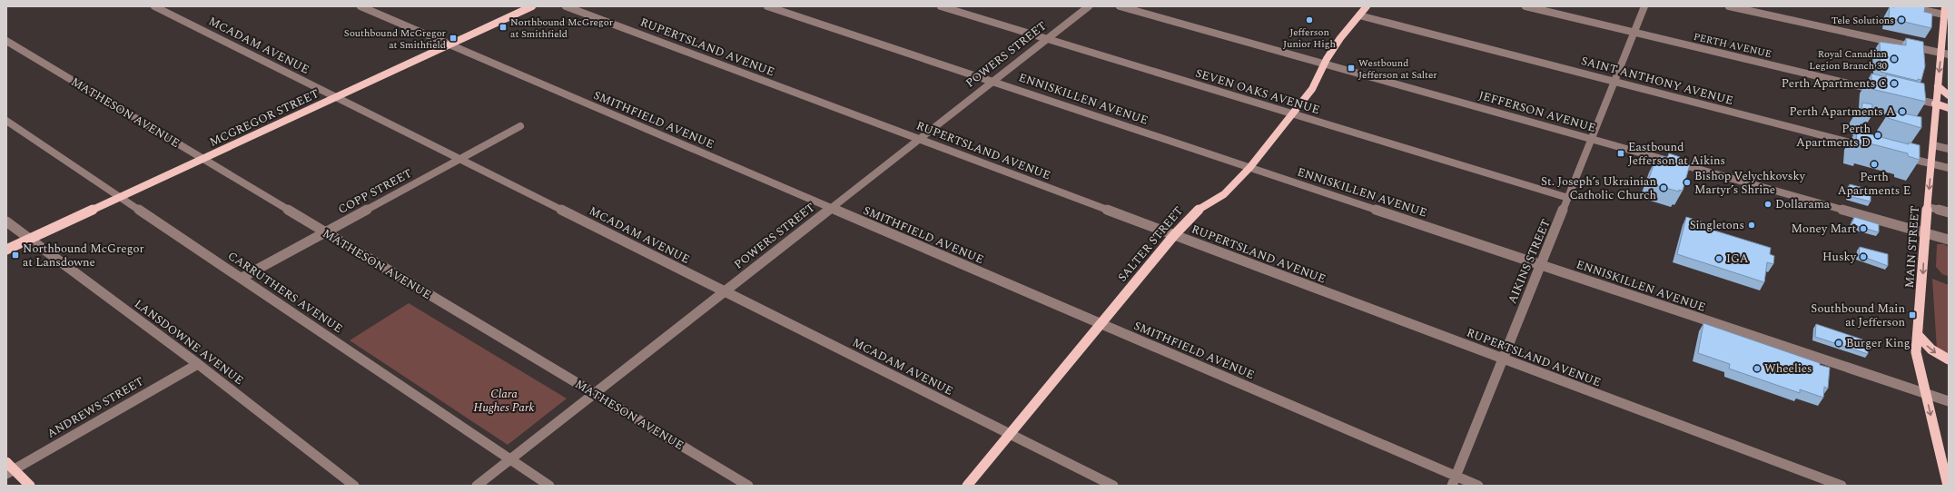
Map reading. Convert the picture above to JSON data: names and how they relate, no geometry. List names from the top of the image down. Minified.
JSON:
{"streets":{"main road":["MCGREGOR STREET","SALTER STREET","MAIN STREET"],"street":["MCADAM AVENUE","PERTH AVENUE","RUPERTSLAND AVENUE","POWERS STREET","SAINT ANTHONY AVENUE","SEVEN OAKS AVENUE","ENNISKILLEN AVENUE","JEFFERSON AVENUE","MATHESON AVENUE","SMITHFIELD AVENUE","COPP STREET","AIKINS STREET","CARRUTHERS AVENUE","LANSDOWNE AVENUE","ANDREWS STREET"]},"crossings":[["MCADAM AVENUE","POWERS STREET"],["MCADAM AVENUE","MCGREGOR STREET"],["MCADAM AVENUE","COPP STREET"],["MCADAM AVENUE","SALTER STREET"],["PERTH AVENUE","AIKINS STREET"],["RUPERTSLAND AVENUE","POWERS STREET"],["RUPERTSLAND AVENUE","SALTER STREET"],["RUPERTSLAND AVENUE","AIKINS STREET"],["POWERS STREET","SEVEN OAKS AVENUE"],["POWERS STREET","ENNISKILLEN AVENUE"],["POWERS STREET","MATHESON AVENUE"],["POWERS STREET","SMITHFIELD AVENUE"],["POWERS STREET","CARRUTHERS AVENUE"],["SAINT ANTHONY AVENUE","SALTER STREET"],["SAINT ANTHONY AVENUE","AIKINS STREET"],["SEVEN OAKS AVENUE","SALTER STREET"],["SEVEN OAKS AVENUE","AIKINS STREET"],["ENNISKILLEN AVENUE","SALTER STREET"],["ENNISKILLEN AVENUE","MAIN STREET"],["ENNISKILLEN AVENUE","AIKINS STREET"],["JEFFERSON AVENUE","SALTER STREET"],["JEFFERSON AVENUE","MAIN STREET"],["JEFFERSON AVENUE","AIKINS STREET"],["MATHESON AVENUE","MCGREGOR STREET"],["MATHESON AVENUE","COPP STREET"],["MCGREGOR STREET","SMITHFIELD AVENUE"],["MCGREGOR STREET","CARRUTHERS AVENUE"],["MCGREGOR STREET","LANSDOWNE AVENUE"],["SMITHFIELD AVENUE","SALTER STREET"],["SMITHFIELD AVENUE","AIKINS STREET"],["COPP STREET","CARRUTHERS AVENUE"],["LANSDOWNE AVENUE","ANDREWS STREET"]],"one_way":["MAIN STREET"],"parks":["Clara Hughes Park"],"places":{"other":["Jefferson Junior High","Tele Solutions","Royal Canadian Legion Branch 30","Perth Apartments C","Perth Apartments A","Perth Apartments D","Perth Apartments E","Bishop Velychkovsky Martyr’s Shrine","St. Joseph’s Ukrainian Catholic Church","Dollarama","Singletons","Money Mart","Husky","IGA","Burger King","Wheelies"],"transit":["Northbound McGregor at Smithfield","Southbound McGregor at Smithfield","Westbound Jefferson at Salter","Eastbound Jefferson at Aikins","Northbound McGregor at Lansdowne","Southbound Main at Jefferson"]}}
